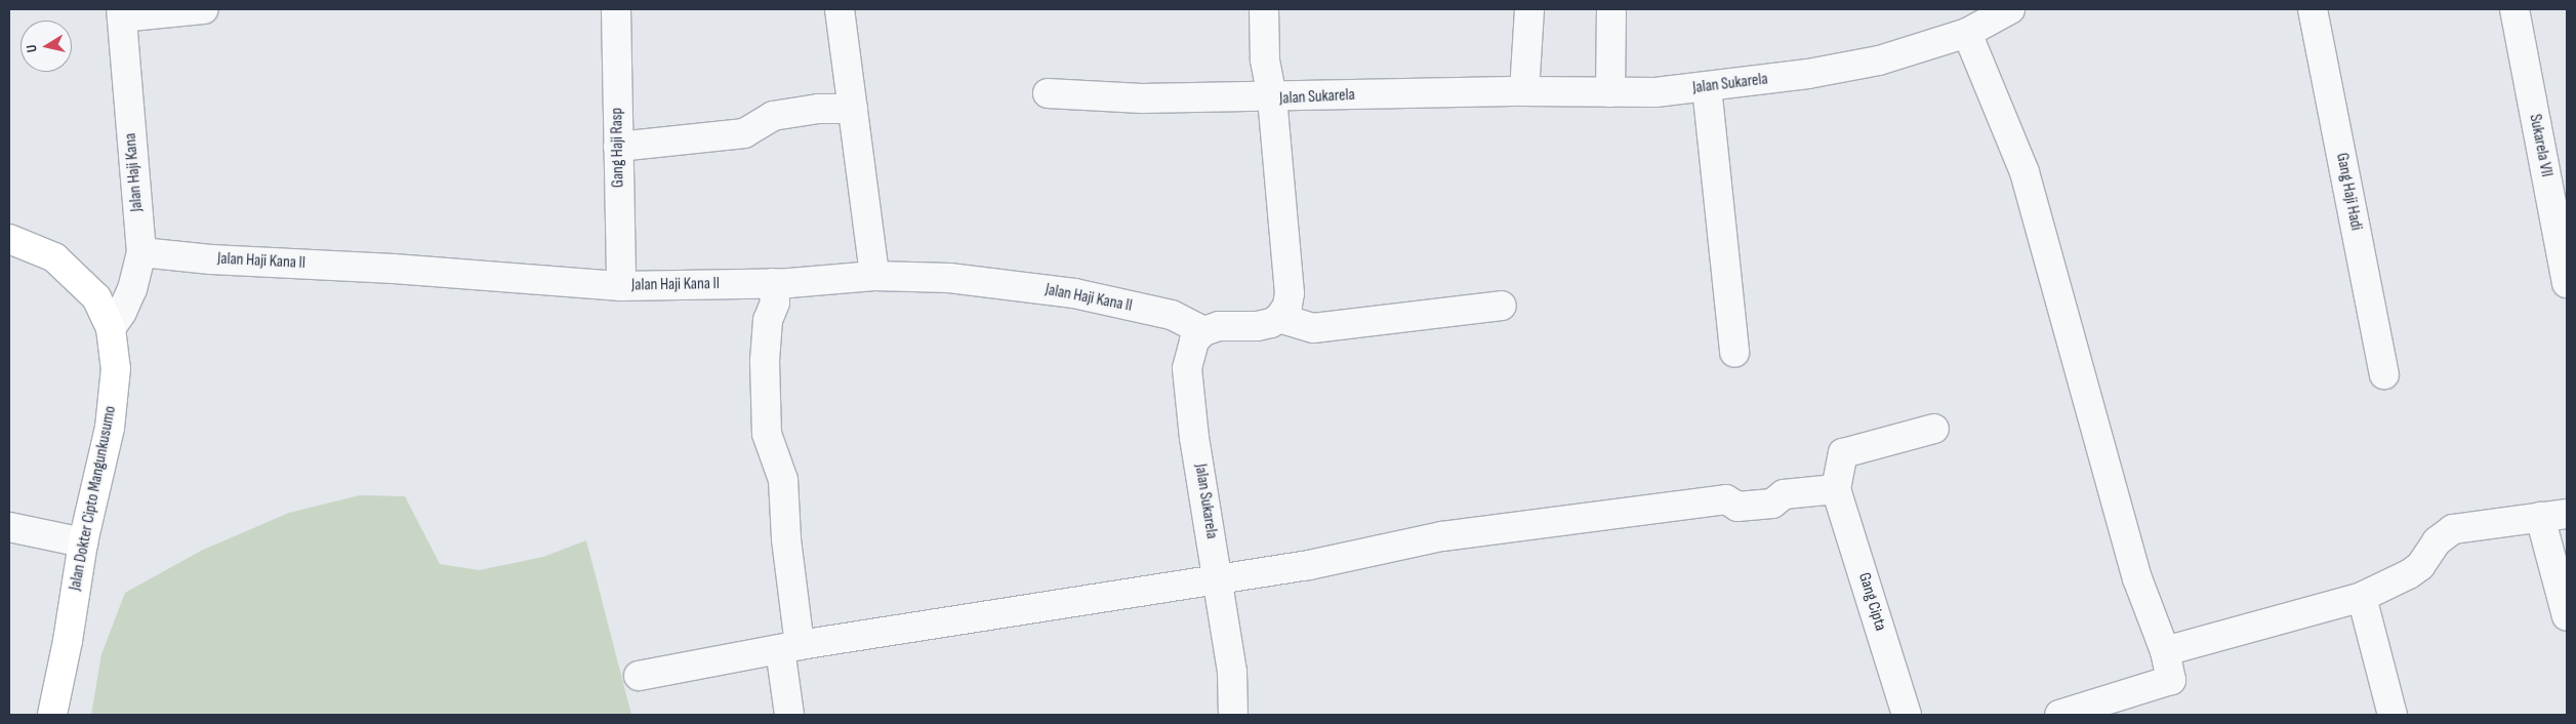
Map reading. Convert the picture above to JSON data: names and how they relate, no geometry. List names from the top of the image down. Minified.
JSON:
{"streets":{"main road":["Jalan Dokter Cipto Mangunkusumo"],"street":["Jalan Sukarela","Sukarela VII","Gang Haji Rasp","Jalan Haji Kana","Gang Haji Hadi","Jalan Haji Kana II","Gang Cipta"]},"crossings":[["Jalan Sukarela","Jalan Haji Kana II"],["Gang Haji Rasp","Jalan Haji Kana II"],["Jalan Haji Kana","Jalan Haji Kana II"],["Jalan Haji Kana","Jalan Dokter Cipto Mangunkusumo"]],"north":"left"}
